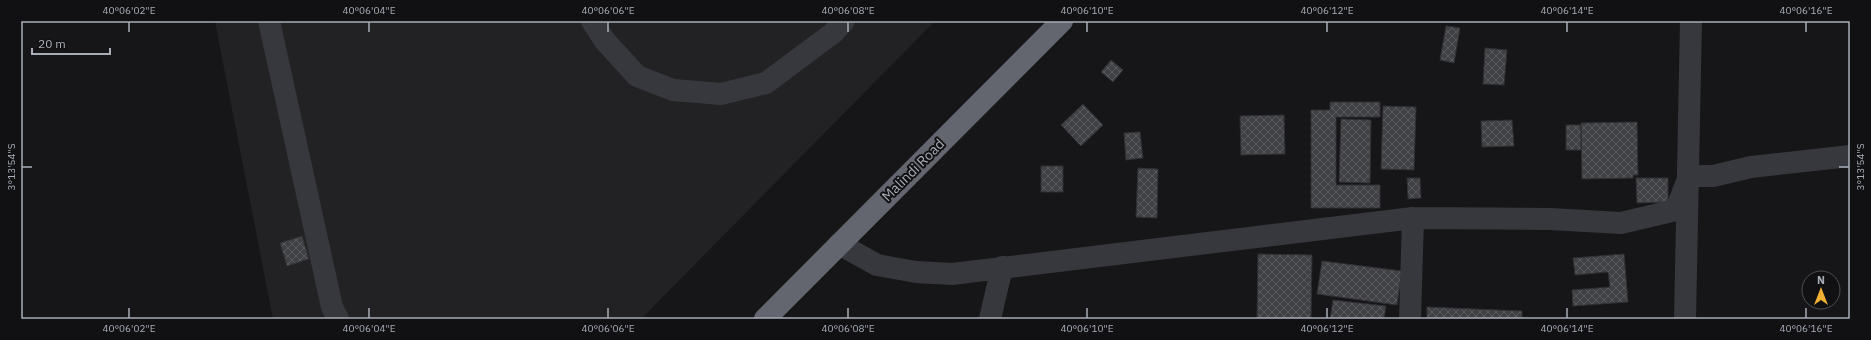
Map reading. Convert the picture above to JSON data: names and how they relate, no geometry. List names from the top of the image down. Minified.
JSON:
{"streets":{"highway":["Malindi Road"]},"scale_bar":"20 m","north":"top","coordinates":["40°06'02\"E","40°06'04\"E","40°06'06\"E","40°06'08\"E","40°06'10\"E","40°06'12\"E","40°06'14\"E","40°06'16\"E","3°13'54\"S"]}
